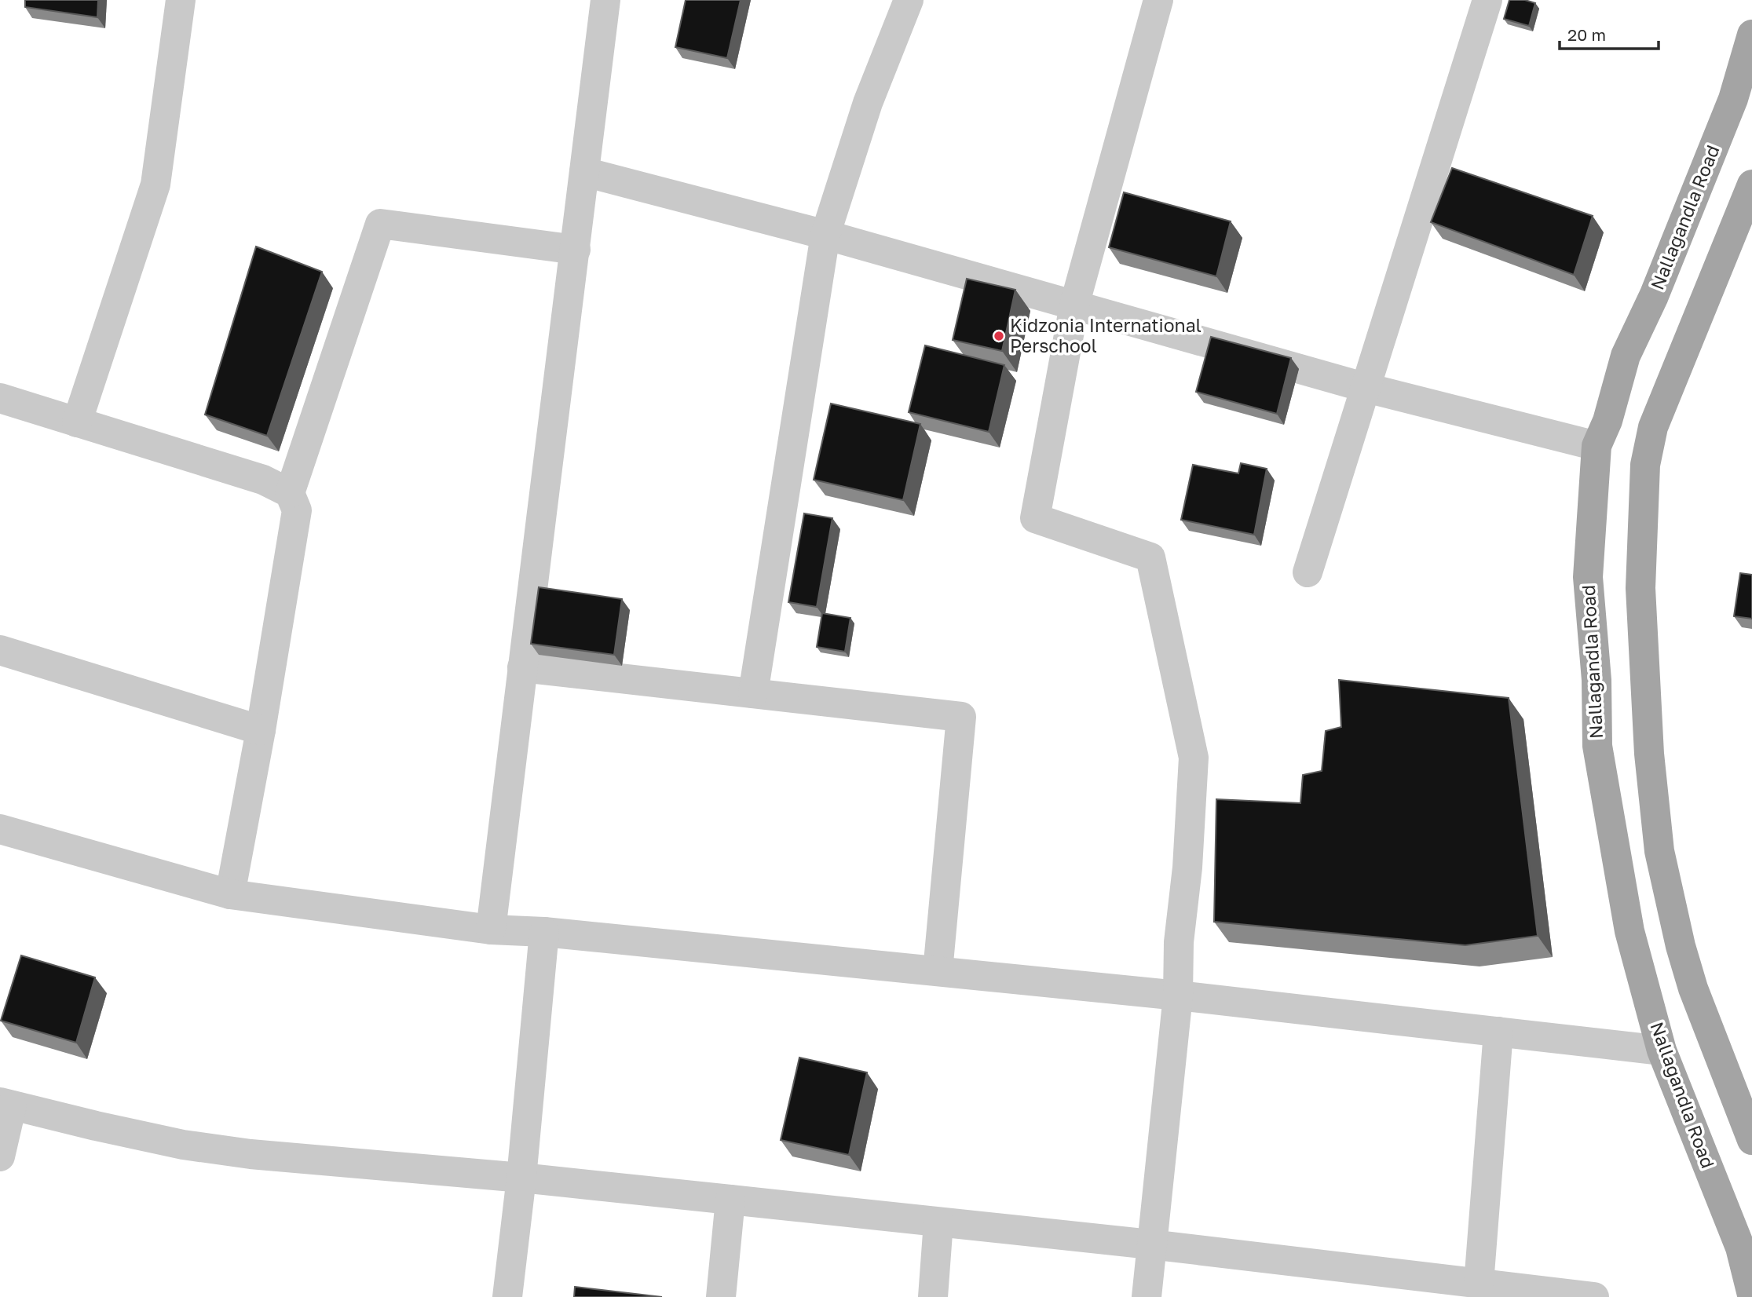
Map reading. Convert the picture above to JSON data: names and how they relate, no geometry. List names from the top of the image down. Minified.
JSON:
{"streets":{"main road":["Nallagandla Road"]},"places":["Kidzonia International Perschool"],"scale_bar":"20 m"}
